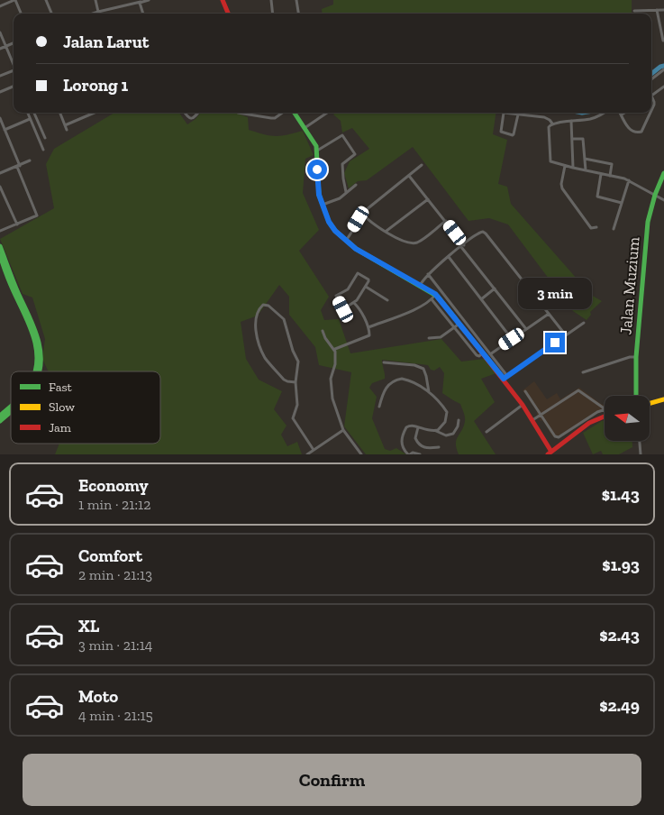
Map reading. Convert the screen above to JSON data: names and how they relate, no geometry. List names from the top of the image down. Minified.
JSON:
{"streets":{"street":["Jalan Muzium"]},"legend":["Fast","Slow","Jam"],"north":"left","page":{"banner":["Jalan Larut","Lorong 1"],"bubble":"3 min","list":[{"name":"Economy","note":"1 min · 21:12","value":"$1.43"},{"name":"Comfort","note":"2 min · 21:13","value":"$1.93"},{"name":"XL","note":"3 min · 21:14","value":"$2.43"},{"name":"Moto","note":"4 min · 21:15","value":"$2.49"}],"buttons":"Confirm"}}
